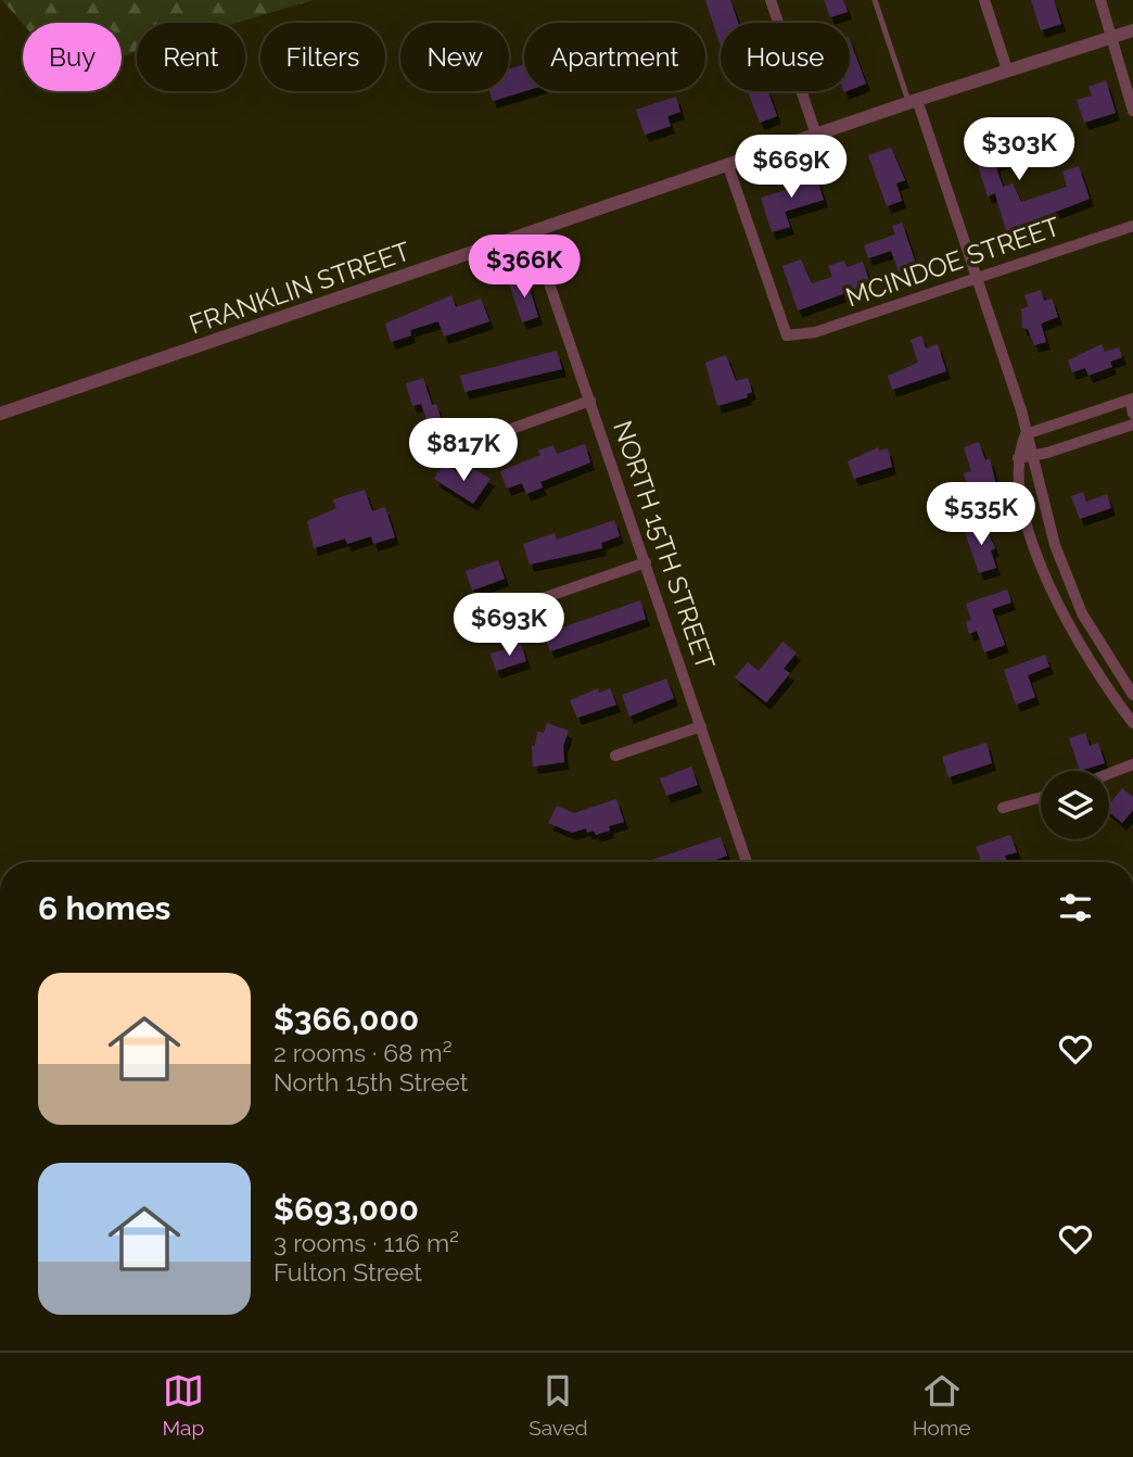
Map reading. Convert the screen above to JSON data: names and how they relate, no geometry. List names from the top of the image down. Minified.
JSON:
{"streets":{"street":["MCINDOE STREET","FRANKLIN STREET","NORTH 15TH STREET"]},"crossings":[["MCINDOE STREET","FRANKLIN STREET"],["FRANKLIN STREET","NORTH 15TH STREET"]],"page":{"chip":["Buy","Rent","Filters","New","Apartment","House"],"price":["$303K","$669K","$366K","$817K","$535K","$693K"],"heading":"6 homes","list":[{"name":"$366,000","note":"2 rooms · 68 m² · North 15th Street"},{"name":"$693,000","note":"3 rooms · 116 m² · Fulton Street"}],"tabs":["Map","Saved","Home"]}}
